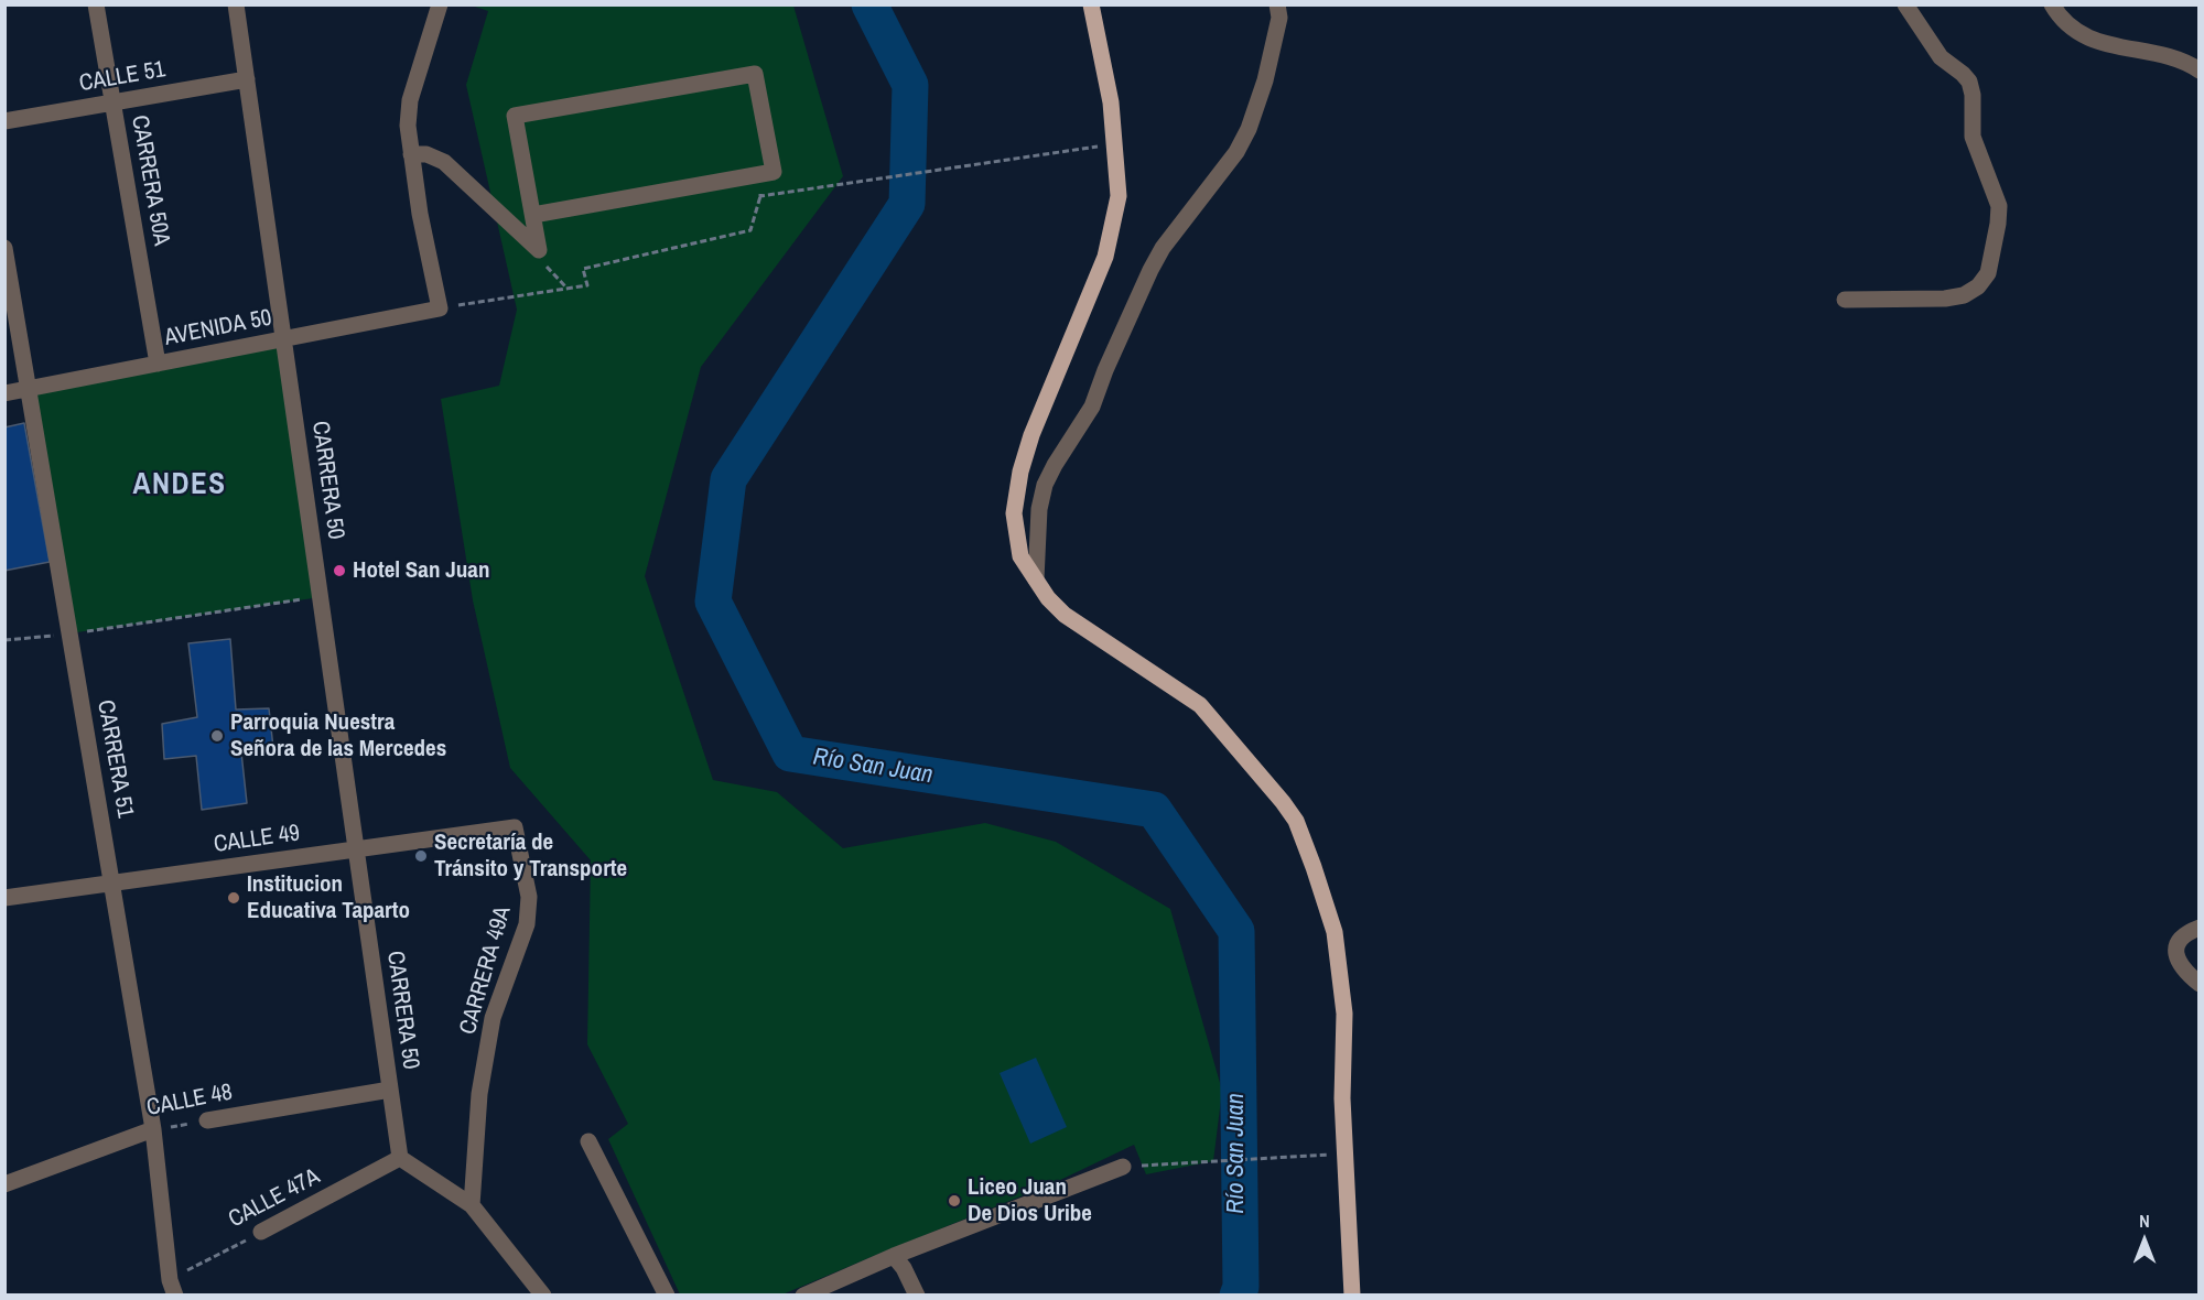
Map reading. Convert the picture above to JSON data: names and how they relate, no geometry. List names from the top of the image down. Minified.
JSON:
{"streets":{"street":["CALLE 51","CARRERA 50A","AVENIDA 50","CARRERA 50","CARRERA 51","CALLE 49","CARRERA 49A","CALLE 48","CALLE 47A"]},"crossings":[["CALLE 51","CARRERA 50A"],["CALLE 51","CARRERA 50"],["CARRERA 50A","AVENIDA 50"],["AVENIDA 50","CARRERA 50"],["AVENIDA 50","CARRERA 51"],["CARRERA 50","CALLE 49"],["CARRERA 50","CALLE 48"],["CARRERA 50","CALLE 47A"],["CARRERA 51","CALLE 49"],["CARRERA 51","CALLE 48"],["CARRERA 51","CALLE 47A"],["CALLE 49","CARRERA 49A"]],"districts":["ANDES"],"water":["Río San Juan"],"places":["Hotel San Juan","Parroquia Nuestra Señora de las Mercedes","Secretaría de Tránsito y Transporte","Institucion Educativa Taparto","Liceo Juan De Dios Uribe"],"north":"top"}
